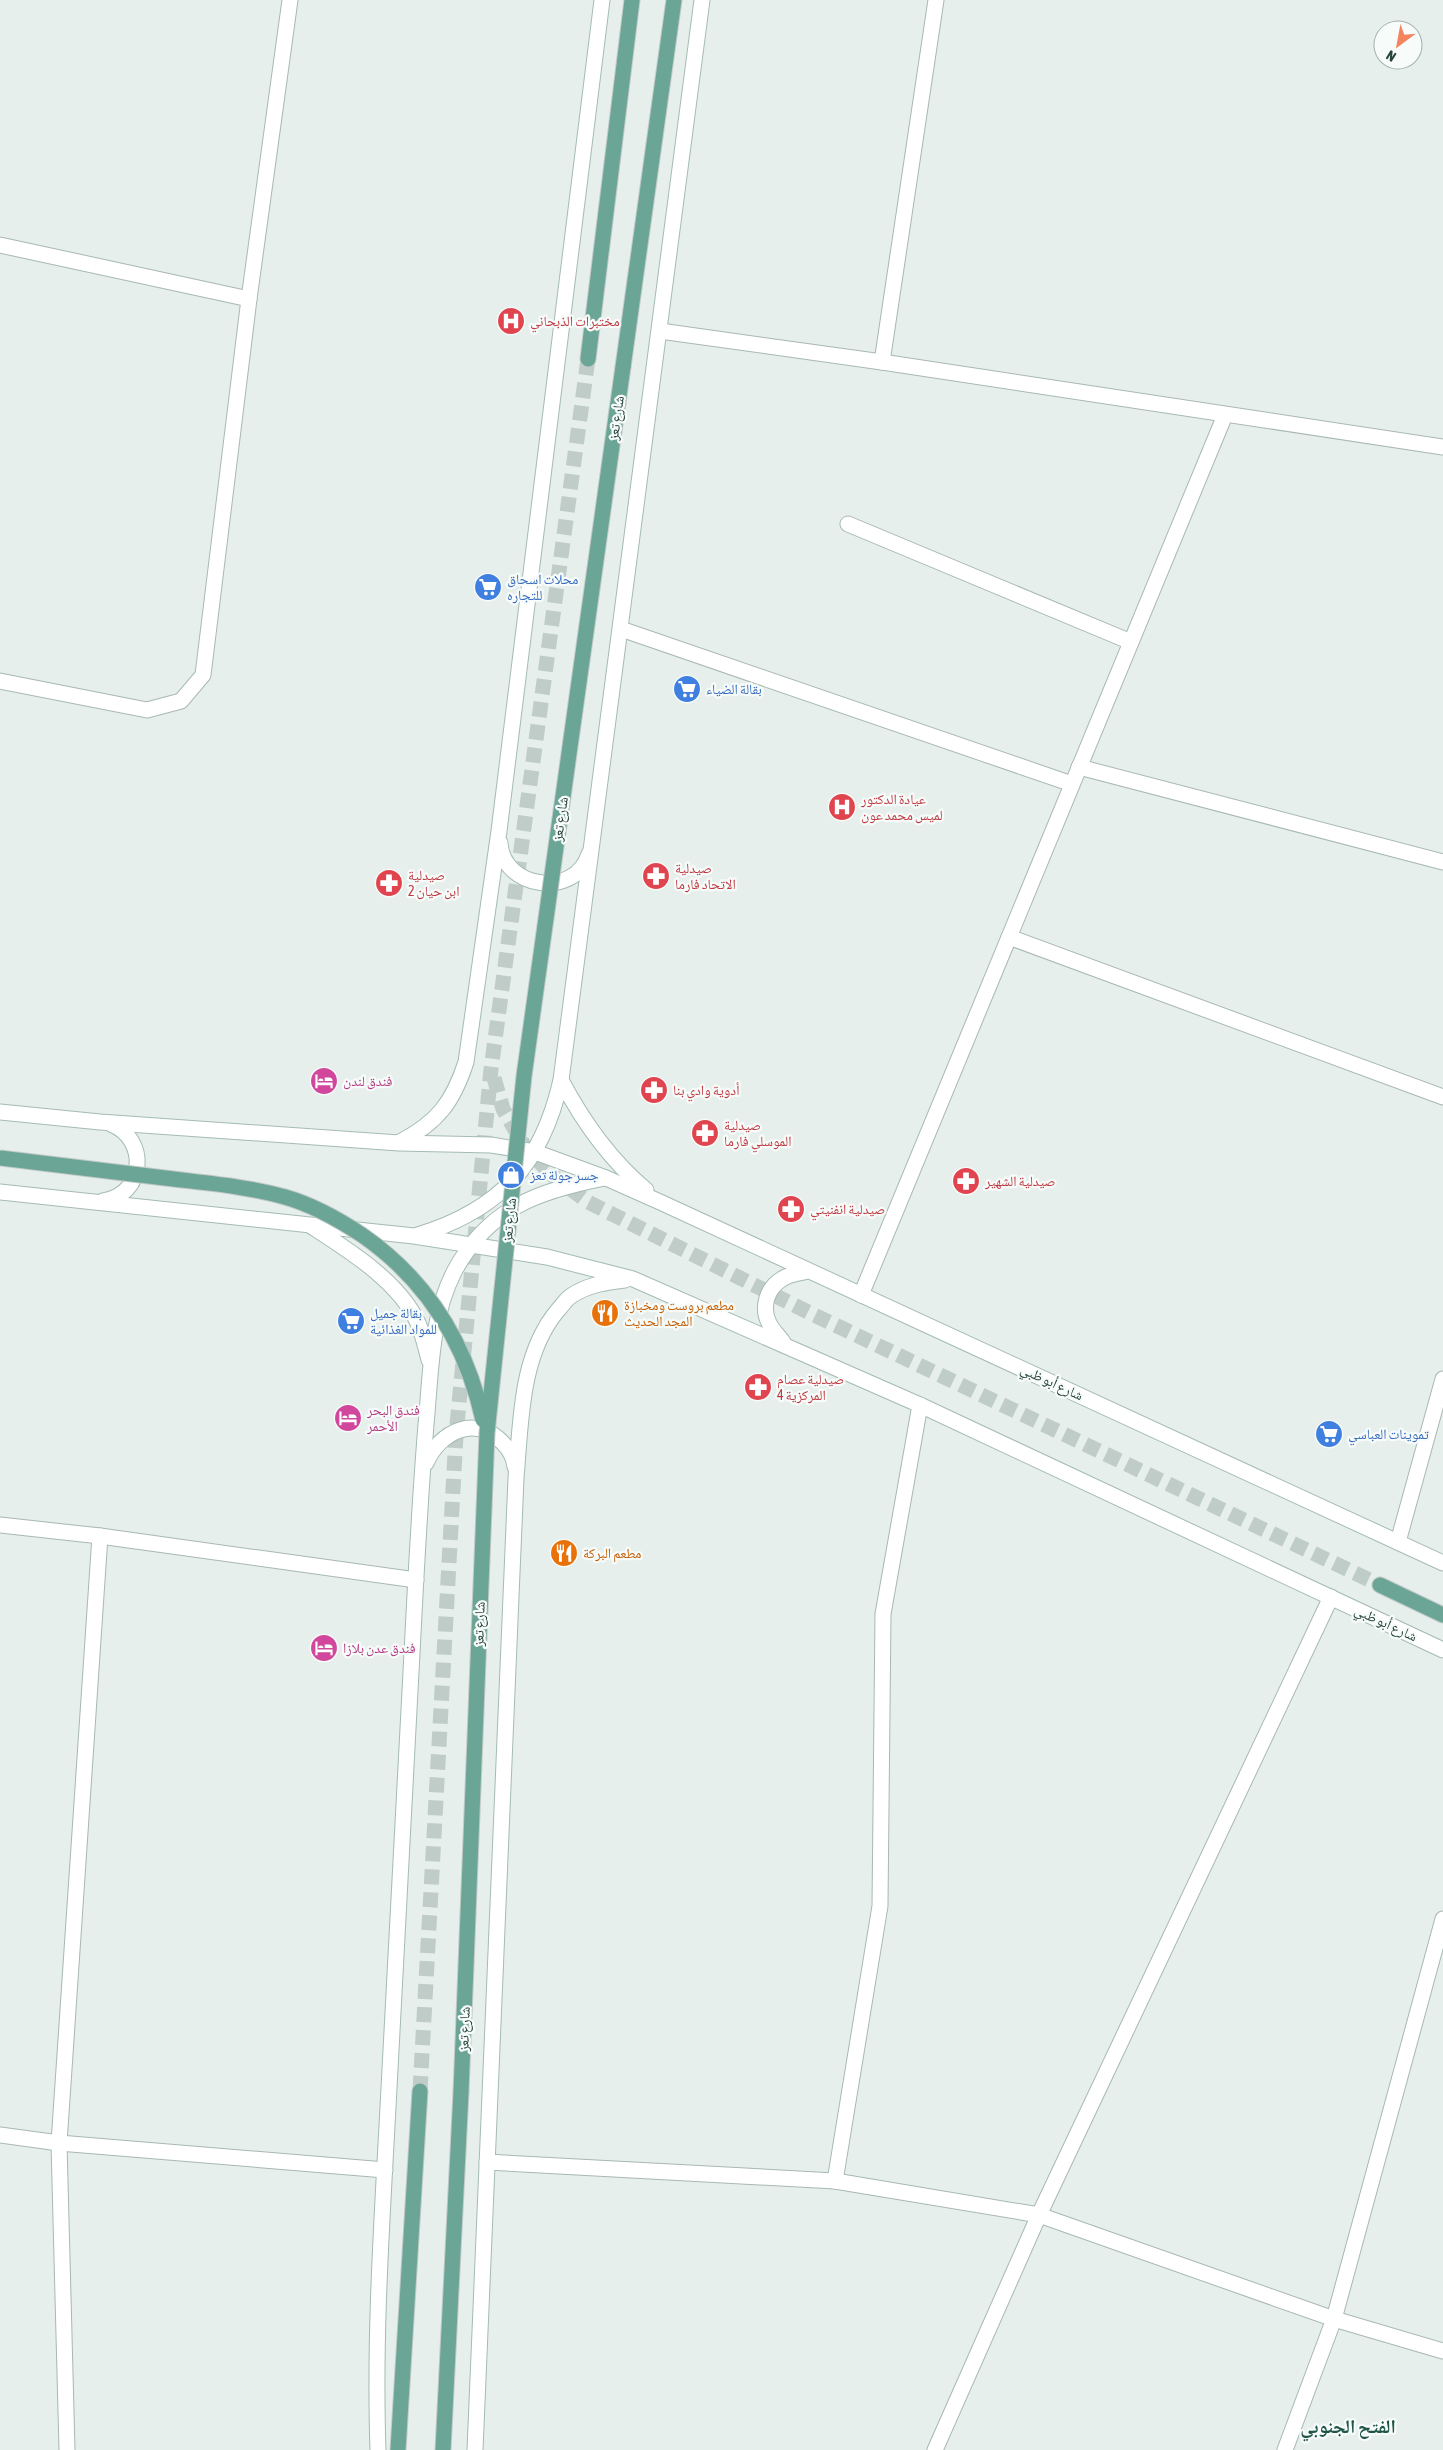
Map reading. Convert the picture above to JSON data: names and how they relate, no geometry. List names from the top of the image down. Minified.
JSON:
{"streets":{"main road":["شارع تعز"],"street":["شارع أبو ظبي"]},"districts":["الفتح الجنوبي"],"places":{"hospital":["مختبرات الذبحاني","عيادة الدكتور لميس محمد عون"],"supermarket":["محلات اسحاق للتجاره","بقالة الضياء","بقالة جميل للمواد الغذائية","تموينات العباسي"],"pharmacy":["صيدلية الاتحاد فارما","صيدلية ابن حيان 2","أدوية وادي بنا","صيدلية الموسلي فارما","صيدلية الشهير","صيدلية انفنيتي","صيدلية عصام المركزية 4"],"hotel":["فندق لندن","فندق البحر الأحمر","فندق عدن بلازا"],"shop":["جسر جولة تعز"],"restaurant":["مطعم بروست ومخبازة المجد الحديث","مطعم البركة"]},"north":"bottom left"}
